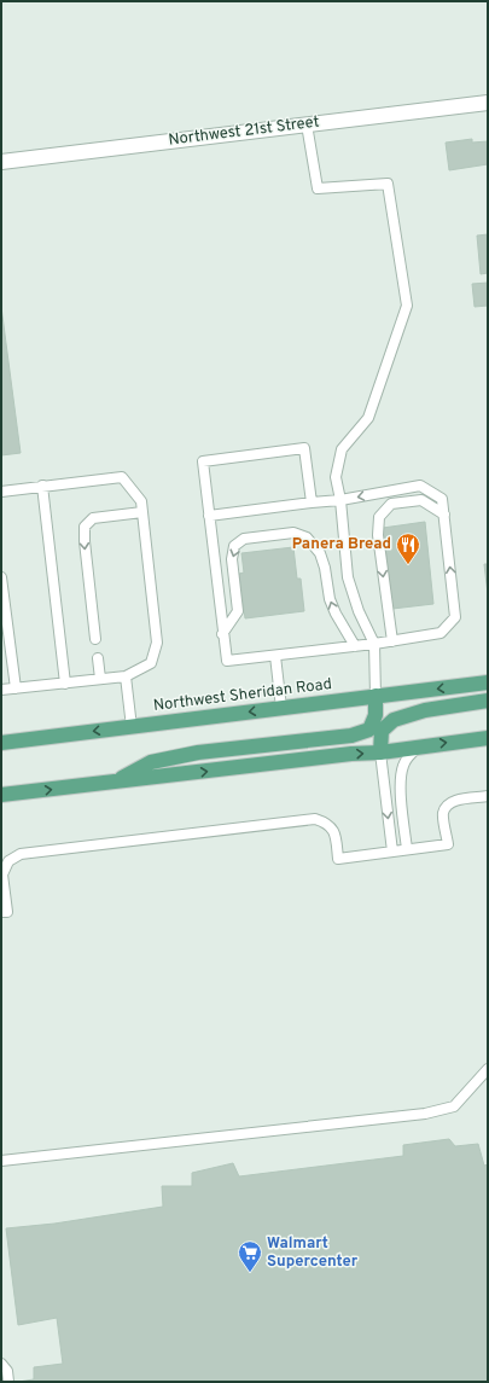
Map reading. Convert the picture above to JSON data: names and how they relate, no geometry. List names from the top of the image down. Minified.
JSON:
{"streets":{"main road":["Northwest Sheridan Road"],"street":["Northwest 21st Street"]},"places":{"restaurant":["Panera Bread"],"supermarket":["Walmart Supercenter"]}}
